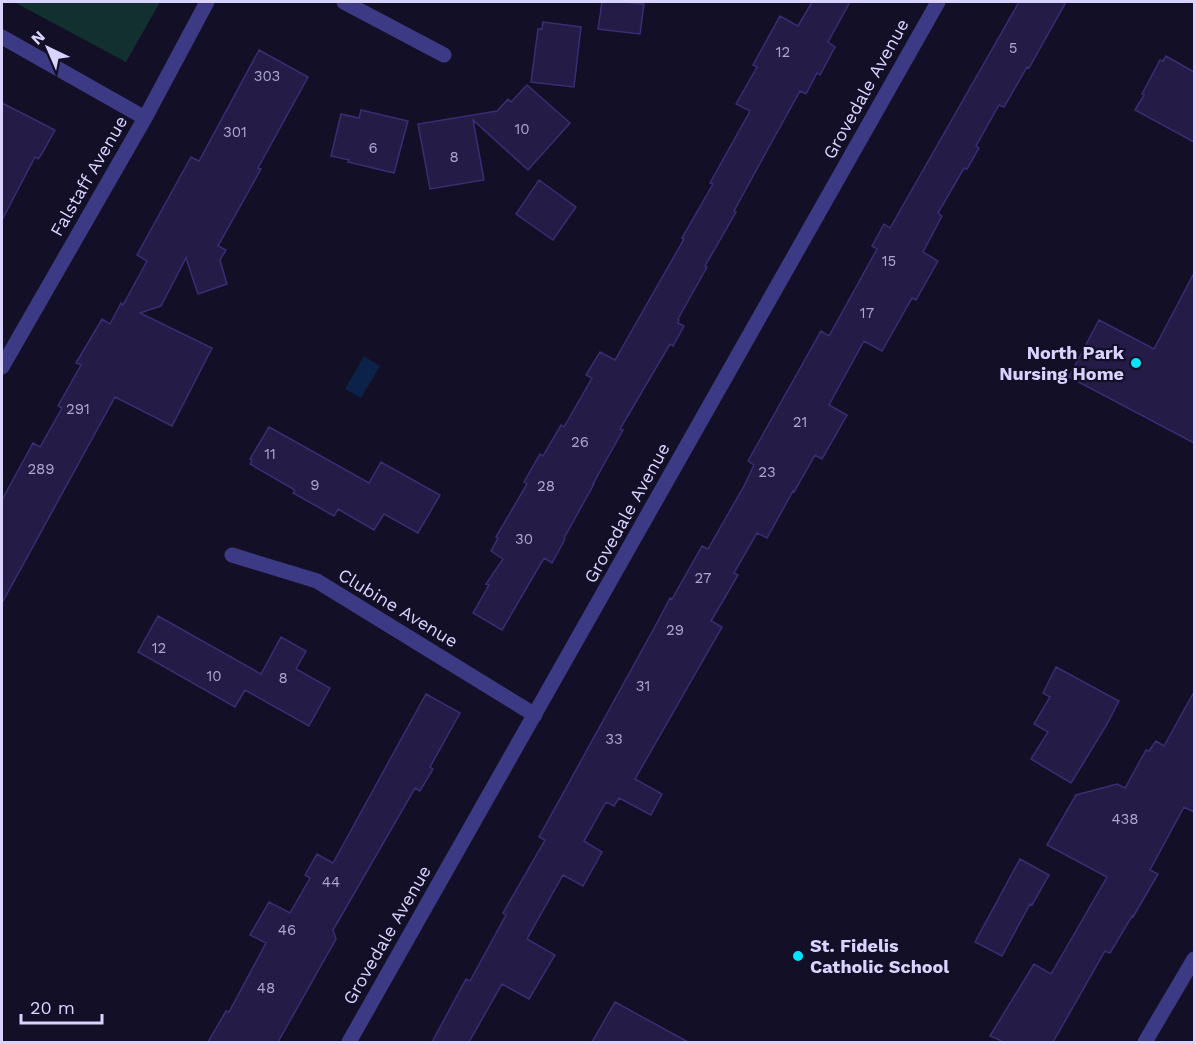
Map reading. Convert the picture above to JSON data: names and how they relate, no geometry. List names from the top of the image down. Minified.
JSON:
{"streets":{"street":["Grovedale Avenue","Falstaff Avenue","Clubine Avenue"]},"crossings":[["Grovedale Avenue","Clubine Avenue"]],"places":["North Park Nursing Home","St. Fidelis Catholic School"],"house_numbers":["5","12","303","10","301","6","8","15","17","291","21","26","11","289","23","9","28","30","27","29","12","10","8","31","33","438","44","46","48"],"scale_bar":"20 m","north":"top left"}
